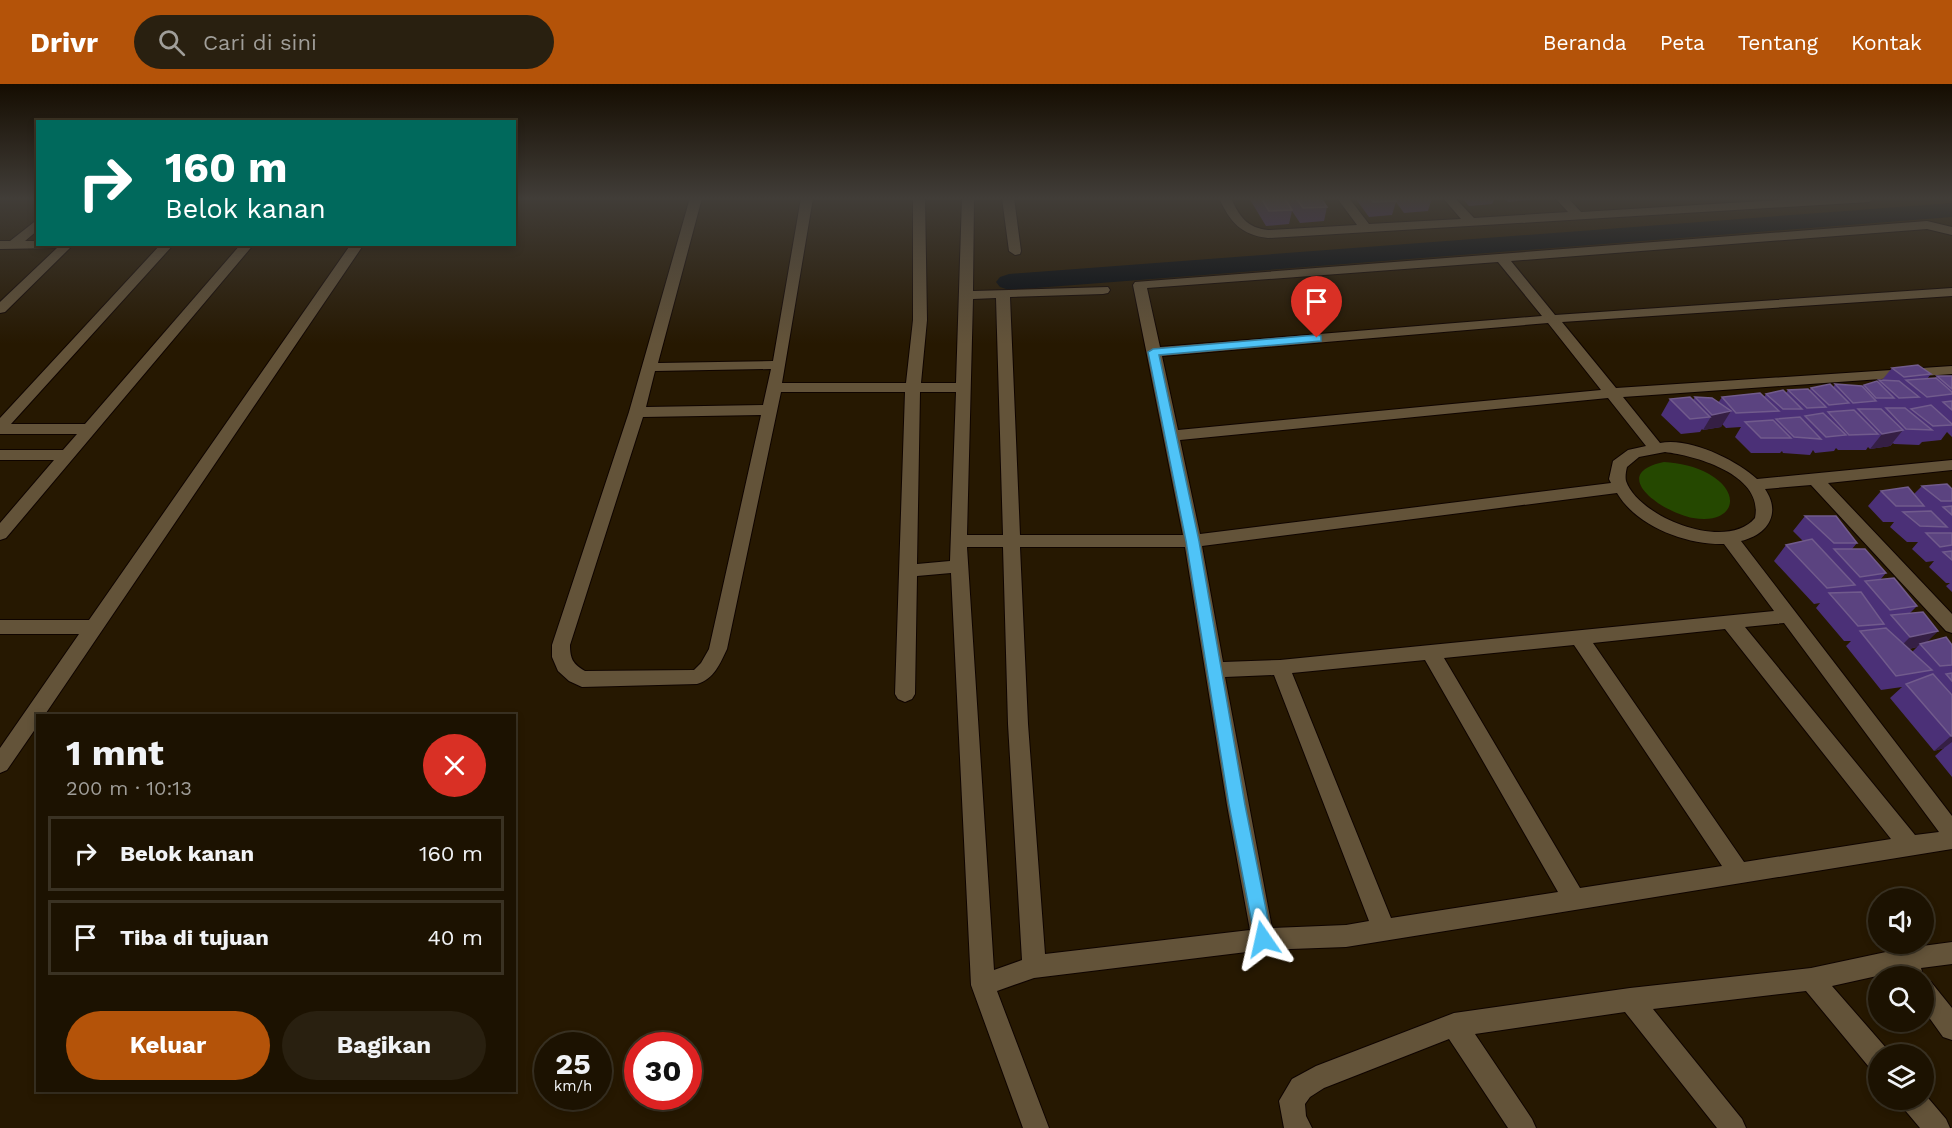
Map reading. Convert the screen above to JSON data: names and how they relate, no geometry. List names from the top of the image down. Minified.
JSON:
{"page":{"header":"Drivr","search":"Cari di sini","nav":["Beranda","Peta","Tentang","Kontak"],"turn":["160 m","Belok kanan"],"heading":["1 mnt","200 m · 10:13"],"list":[{"name":"Belok kanan","value":"160 m"},{"name":"Tiba di tujuan","value":"40 m"}],"buttons":["Keluar","Bagikan"],"speed":"25 km/h","limit":"30"}}
